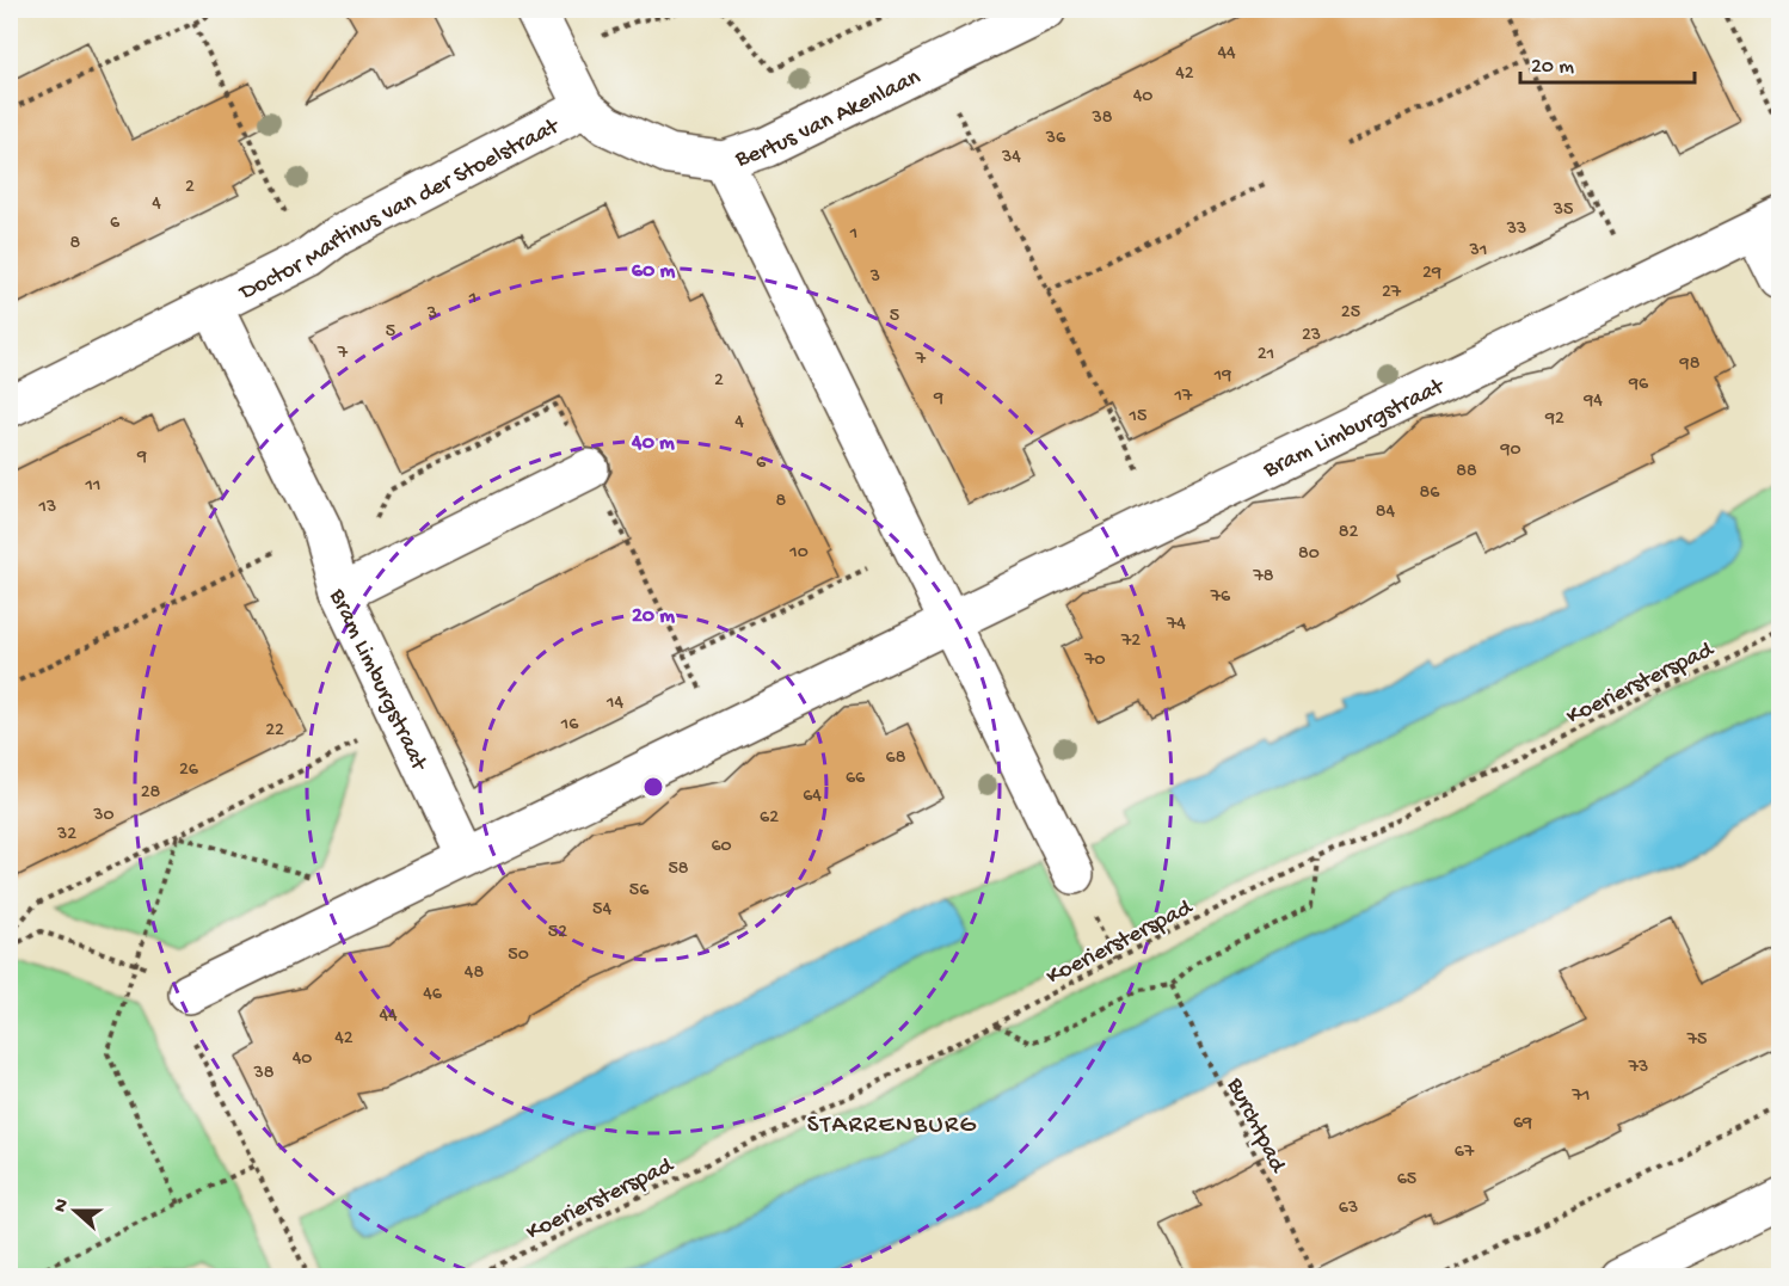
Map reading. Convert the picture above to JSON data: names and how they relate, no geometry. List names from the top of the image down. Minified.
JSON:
{"streets":{"street":["Bertus van Akenlaan","Doctor Martinus van der Stoelstraat","Bram Limburgstraat"],"path":["Koeriersterspad","Burchtpad"]},"crossings":[["Bertus van Akenlaan","Doctor Martinus van der Stoelstraat"],["Doctor Martinus van der Stoelstraat","Bram Limburgstraat"]],"districts":["STARRENBURG"],"house_numbers":["44","42","40","38","36","34","2","4","35","6","33","1","8","31","29","3","27","1","25","3","5","5","23","7","21","7","98","19","2","96","17","9","94","15","92","4","90","9","6","88","11","86","8","13","84","82","10","80","78","76","74","72","70","14","16","22","68","26","66","28","64","30","62","32","60","58","56","54","52","50","48","46","44","42","75","40","73","38","71","69","67","65","63"],"scale_bar":"20 m","north":"left","rings":["60 m","40 m","20 m"]}
